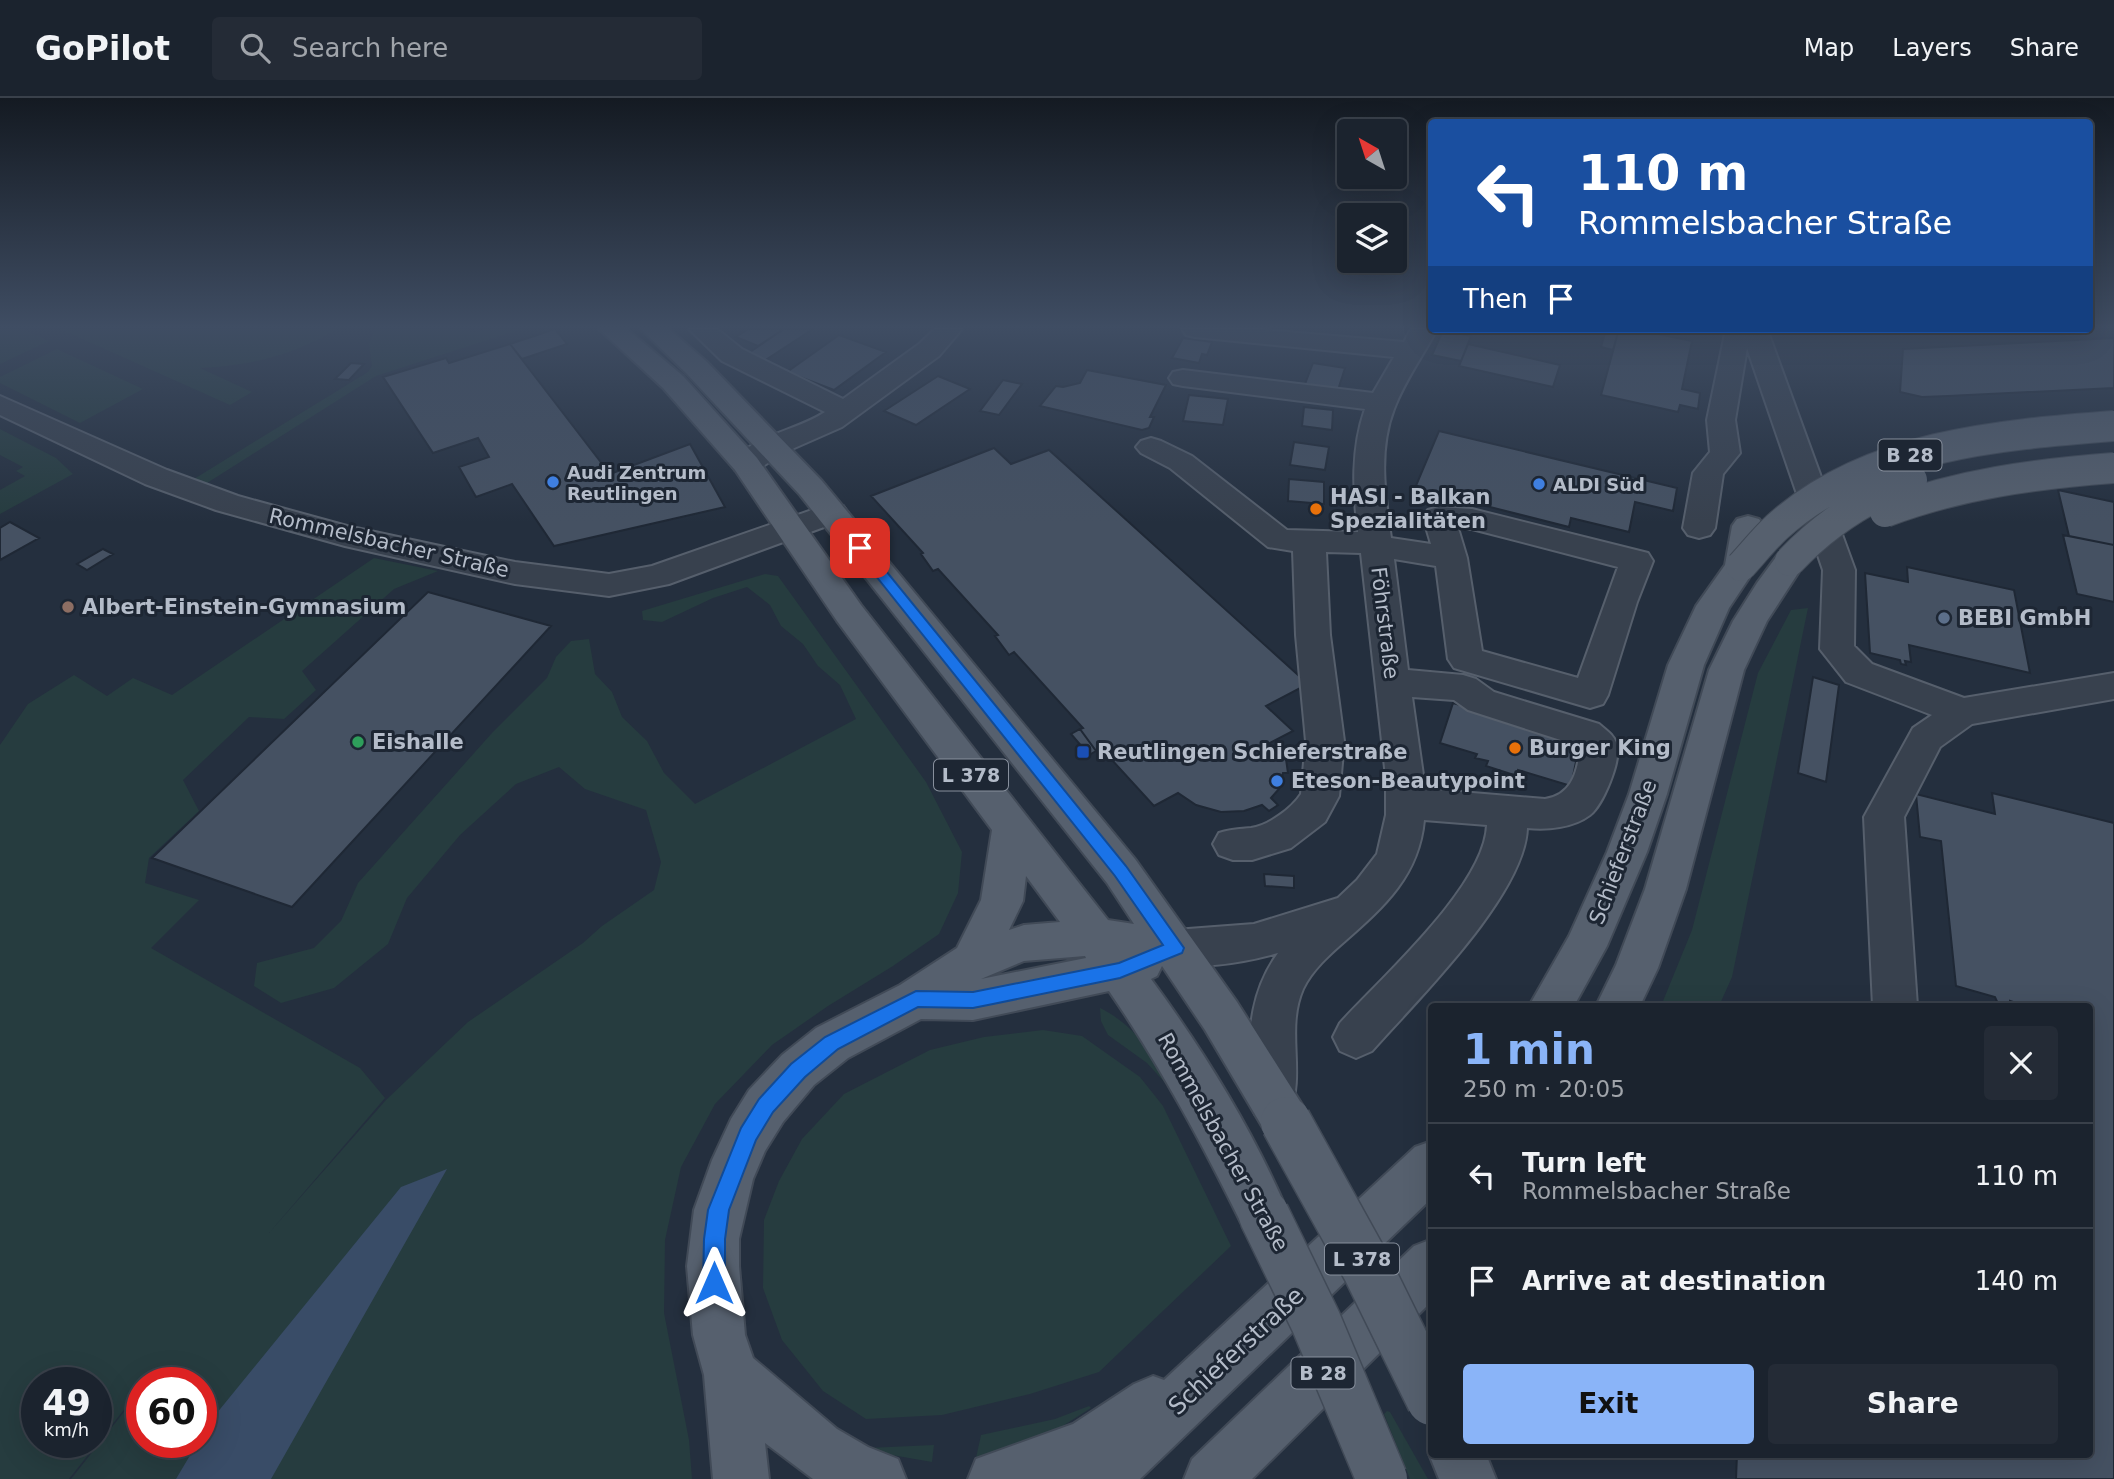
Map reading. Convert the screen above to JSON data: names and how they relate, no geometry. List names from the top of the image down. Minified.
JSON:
{"streets":{"main road":["B 28","Rommelsbacher Straße","L 378","Schieferstraße"],"street":["Föhrstraße"]},"crossings":[["B 28","Schieferstraße"],["Rommelsbacher Straße","L 378"],["Föhrstraße","L 378"]],"places":{"other":["Audi Zentrum Reutlingen","ALDI Süd","HASI - Balkan Spezialitäten","Albert-Einstein-Gymnasium","BEBI GmbH","Eishalle","Burger King","Eteson-Beautypoint"],"transit":["Reutlingen Schieferstraße"]},"north":"top left","page":{"header":"GoPilot","search":"Search here","nav":["Map","Layers","Share"],"turn":["110 m","Rommelsbacher Straße"],"then":"Then","heading":["1 min","250 m · 20:05"],"list":[{"name":"Turn left","note":"Rommelsbacher Straße","value":"110 m"},{"name":"Arrive at destination","value":"140 m"}],"buttons":["Exit","Share"],"speed":"49 km/h","limit":"60"}}
